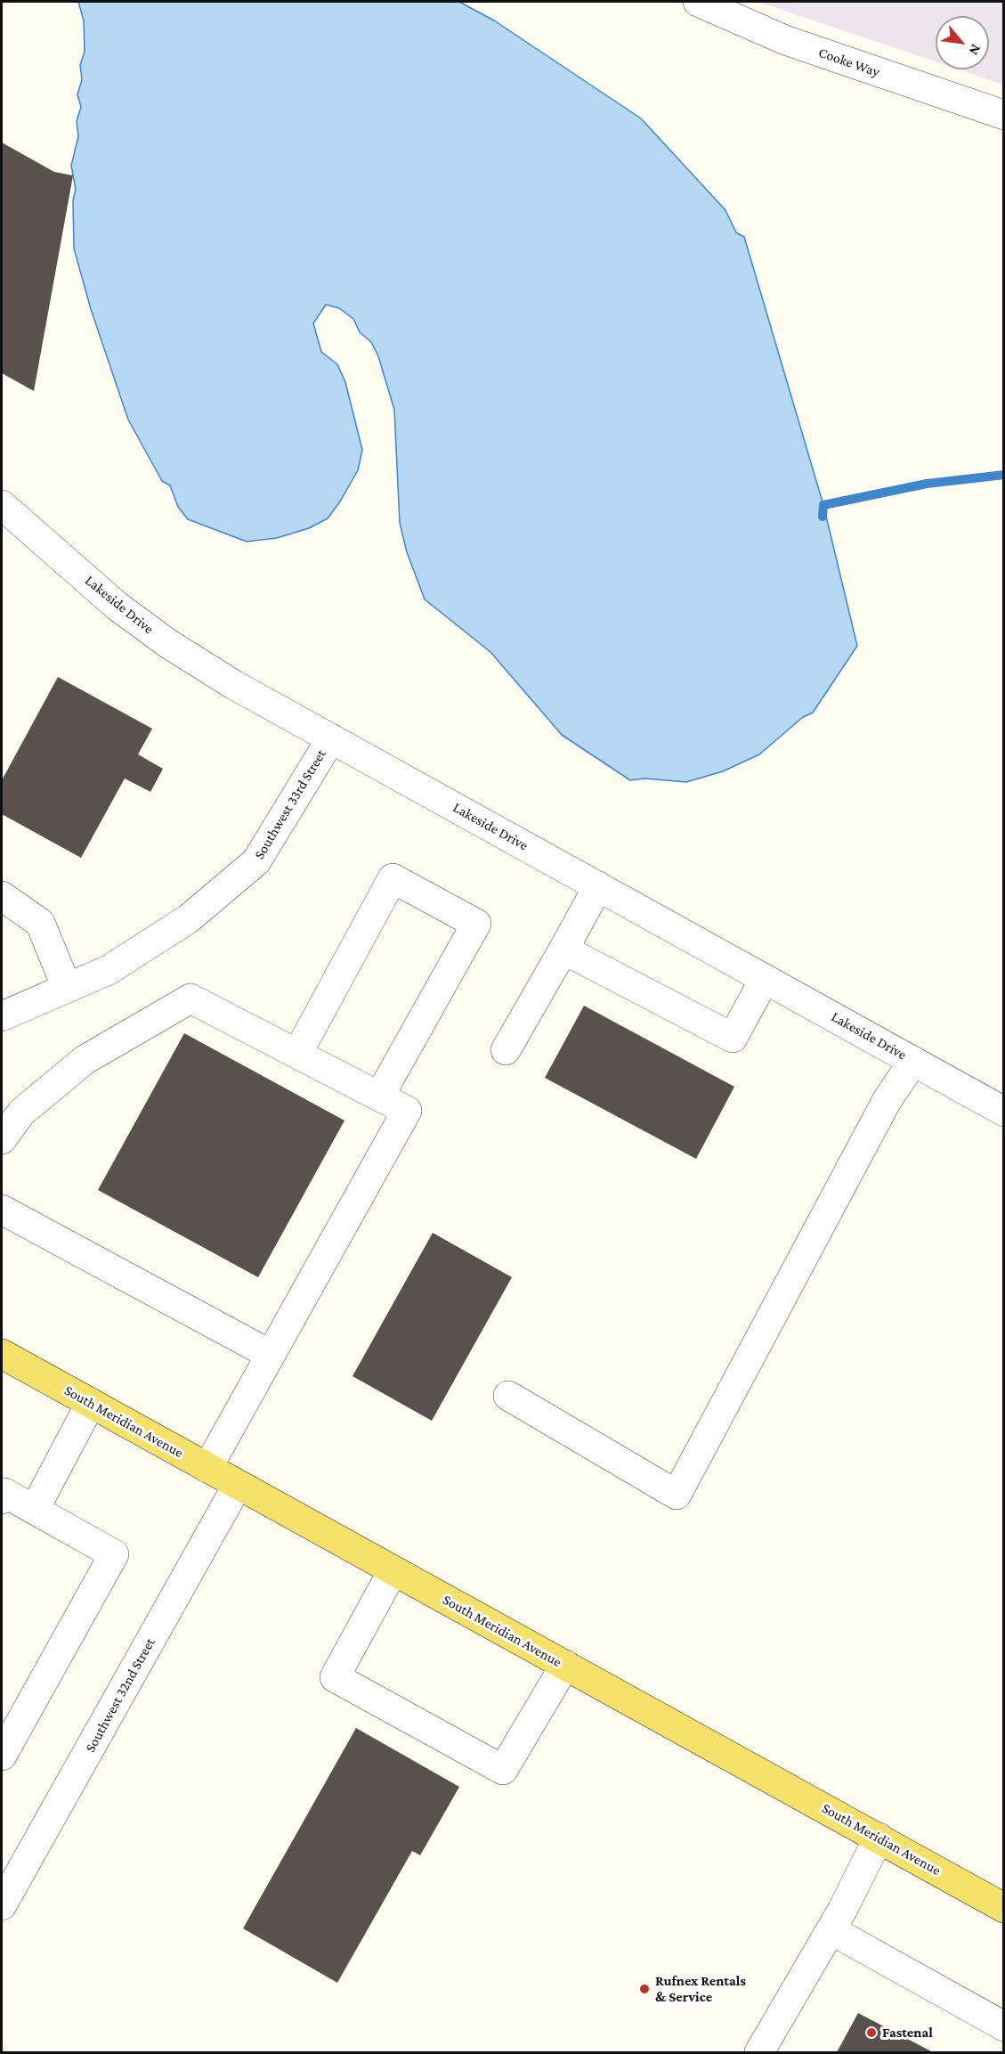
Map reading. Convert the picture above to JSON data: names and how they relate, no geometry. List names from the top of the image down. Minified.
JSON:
{"streets":{"main road":["South Meridian Avenue"],"street":["Cooke Way","Lakeside Drive","Southwest 33rd Street","Southwest 32nd Street"]},"crossings":[["Lakeside Drive","Southwest 33rd Street"],["South Meridian Avenue","Southwest 32nd Street"]],"places":["Rufnex Rentals & Service","Fastenal"],"north":"bottom right"}
